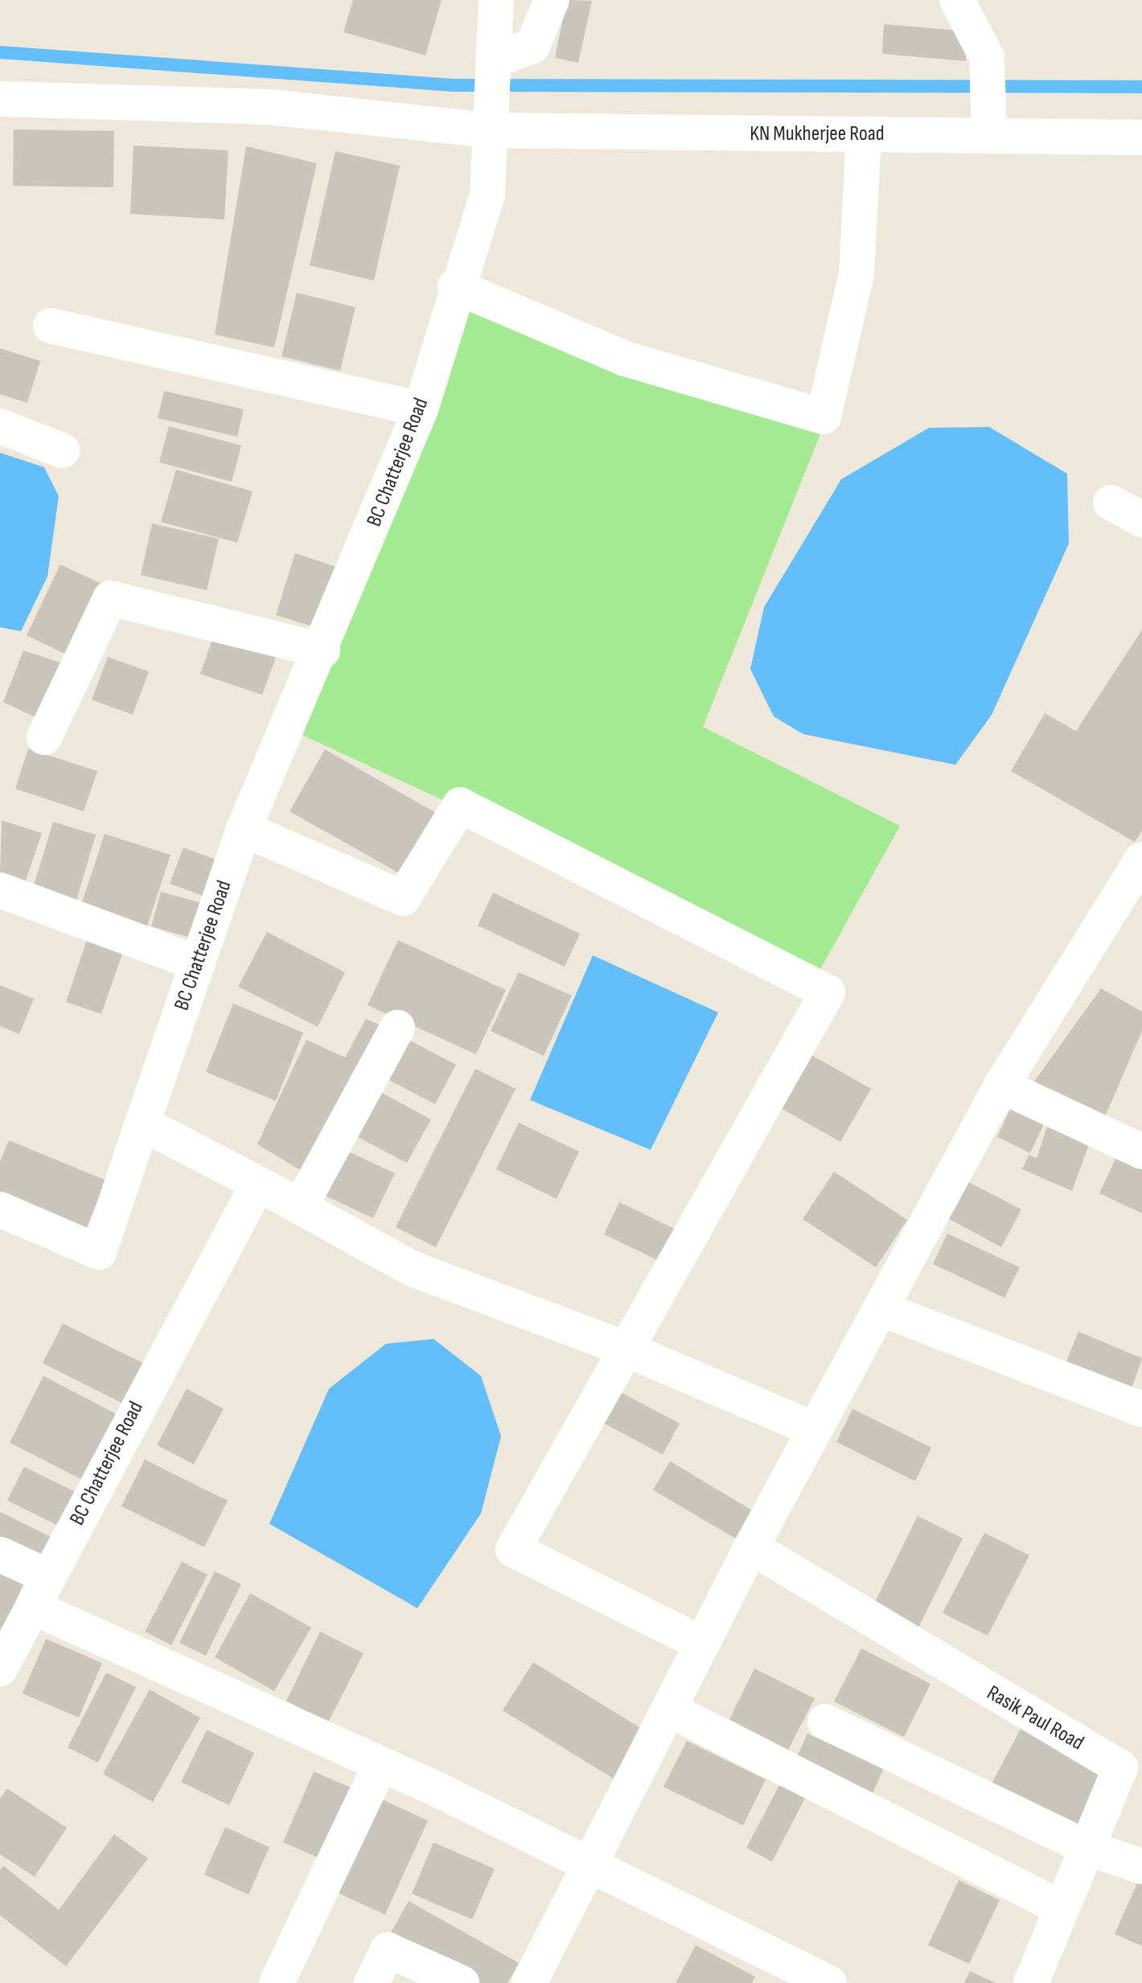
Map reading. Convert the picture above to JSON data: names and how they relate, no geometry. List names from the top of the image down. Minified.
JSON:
{"streets":{"street":["KN Mukherjee Road","BC Chatterjee Road","Rasik Paul Road"]},"crossings":[["KN Mukherjee Road","BC Chatterjee Road"]]}
